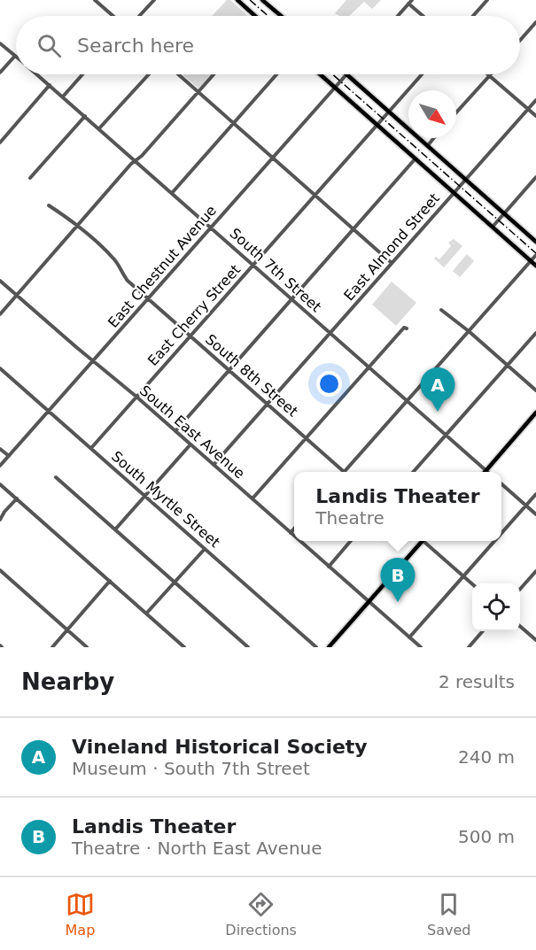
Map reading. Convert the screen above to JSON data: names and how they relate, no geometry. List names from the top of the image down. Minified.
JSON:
{"streets":{"street":["East Almond Street","East Chestnut Avenue","South 7th Street","East Cherry Street","South 8th Street","South East Avenue","South Myrtle Street"]},"crossings":[["East Almond Street","South 7th Street"],["East Almond Street","South 8th Street"],["East Almond Street","South East Avenue"],["East Chestnut Avenue","South 7th Street"],["East Chestnut Avenue","South 8th Street"],["East Chestnut Avenue","South East Avenue"],["East Chestnut Avenue","South Myrtle Street"],["South 7th Street","East Cherry Street"],["East Cherry Street","South 8th Street"],["East Cherry Street","South East Avenue"],["East Cherry Street","South Myrtle Street"]],"north":"bottom right","page":{"search":"Search here","pins":["A","B"],"popup":["Landis Theater","Theatre"],"heading":["Nearby","2 results"],"list":[{"mark":"A","name":"Vineland Historical Society","note":"Museum · South 7th Street","value":"240 m"},{"mark":"B","name":"Landis Theater","note":"Theatre · North East Avenue","value":"500 m"}],"nav":["Map","Directions","Saved"]}}
